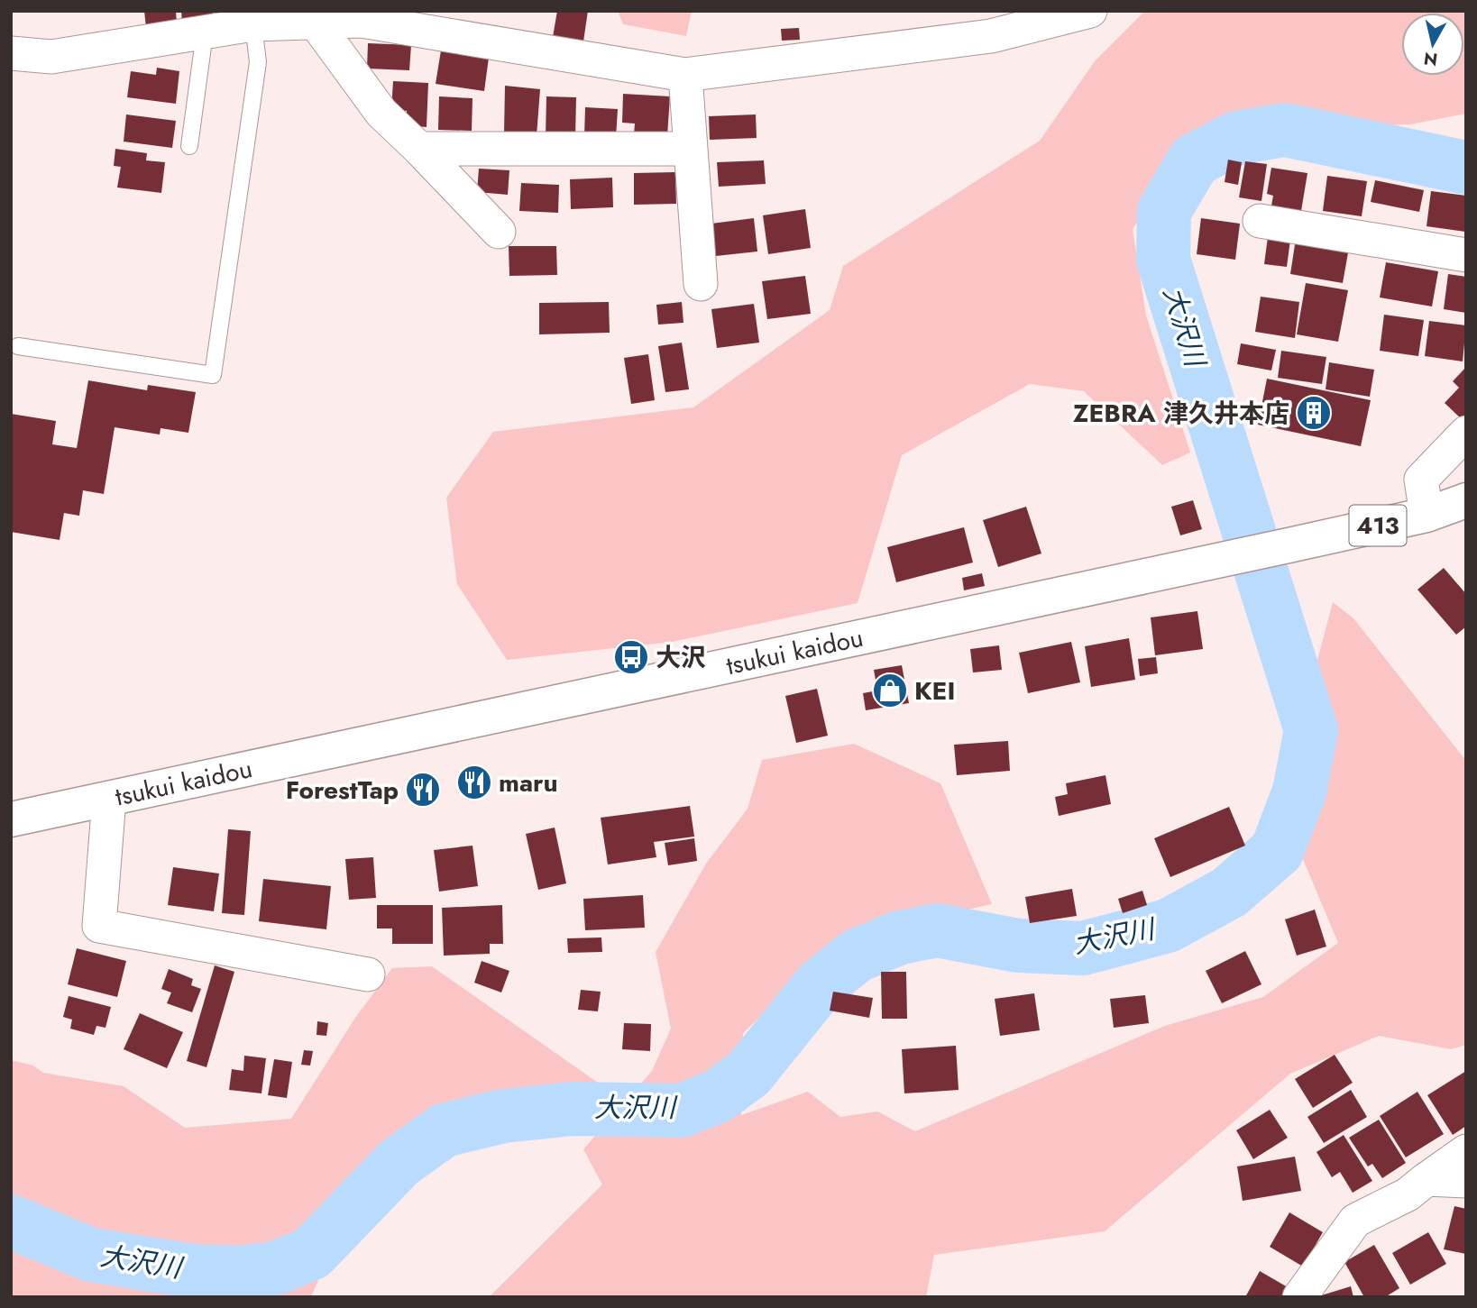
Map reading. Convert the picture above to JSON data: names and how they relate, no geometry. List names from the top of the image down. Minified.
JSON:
{"streets":{"highway":["413","tsukui kaidou"]},"water":["大沢川"],"places":{"building":["ZEBRA 津久井本店"],"bus stop":["大沢"],"shop":["KEI"],"restaurant":["maru","ForestTap"]},"north":"bottom"}
